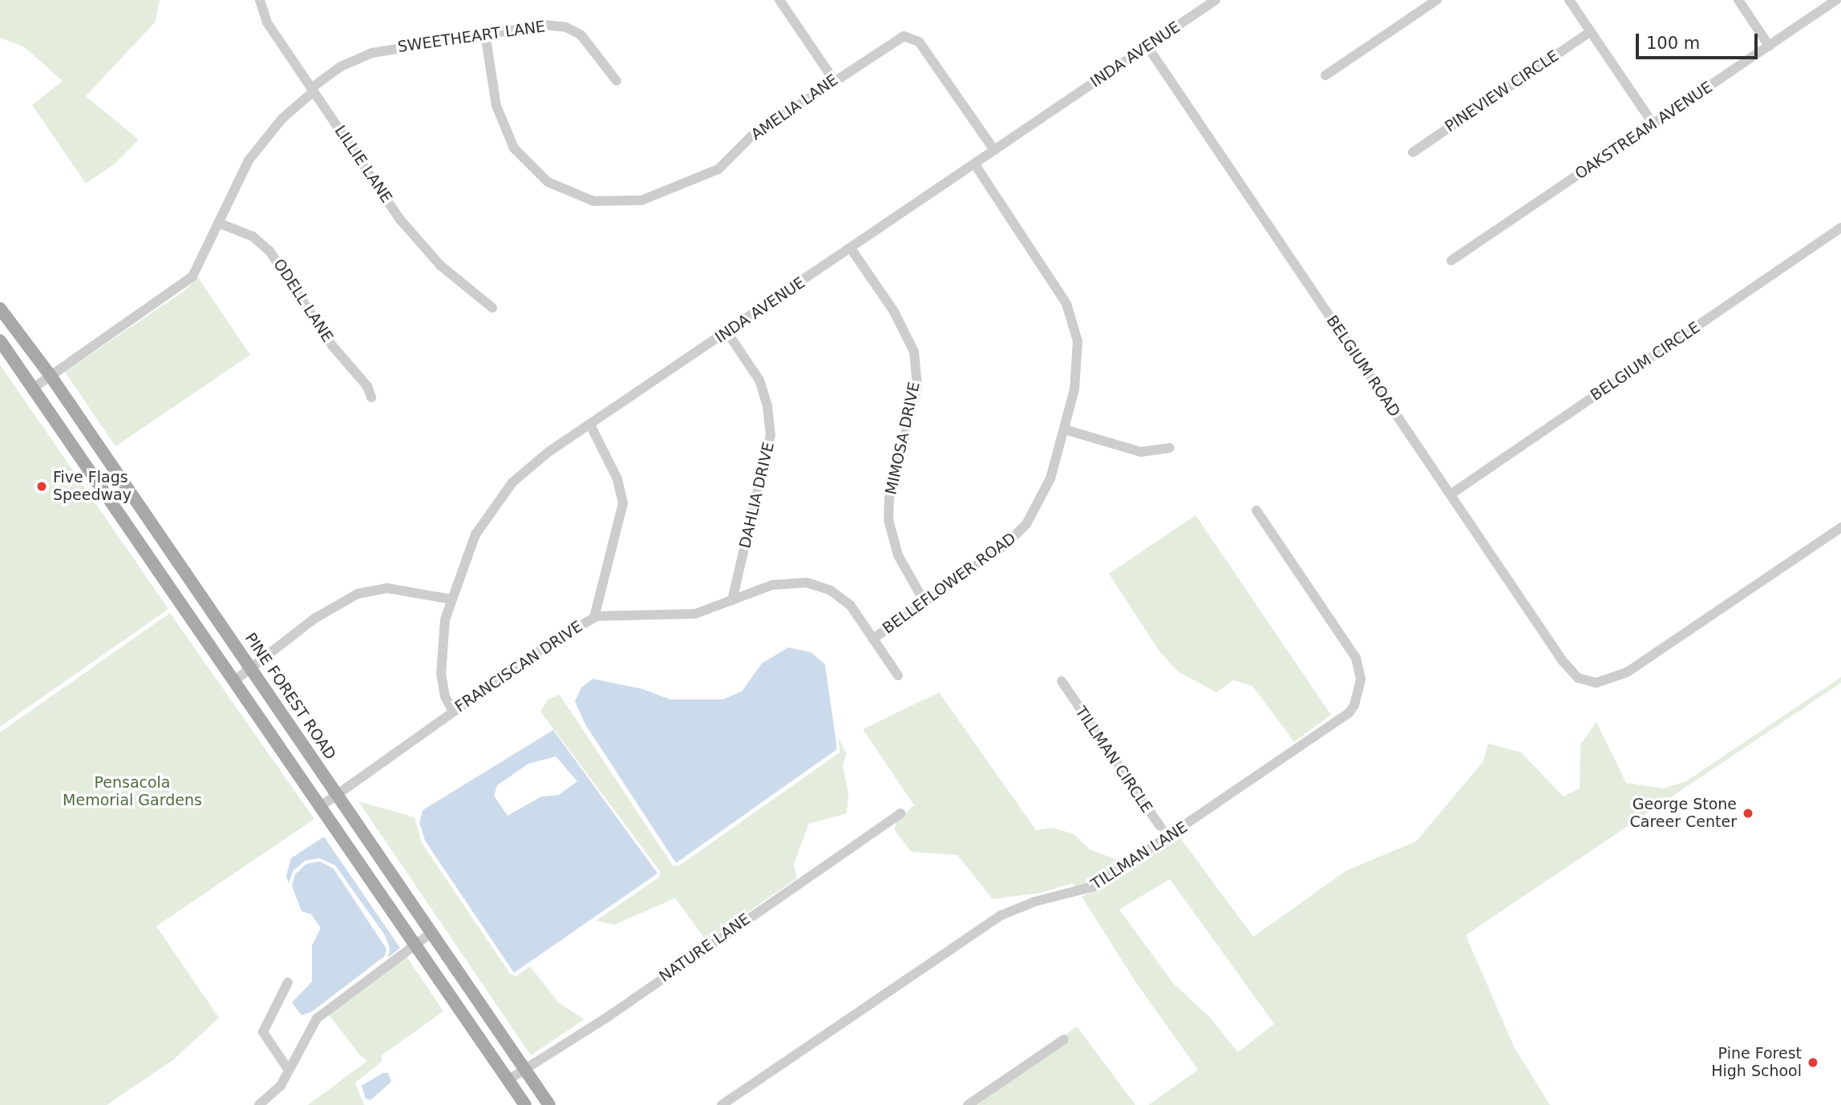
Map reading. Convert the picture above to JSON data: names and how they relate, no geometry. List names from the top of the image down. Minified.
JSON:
{"streets":{"main road":["PINE FOREST ROAD"],"street":["SWEETHEART LANE","INDA AVENUE","PINEVIEW CIRCLE","AMELIA LANE","OAKSTREAM AVENUE","LILLIE LANE","ODELL LANE","BELGIUM CIRCLE","BELGIUM ROAD","MIMOSA DRIVE","DAHLIA DRIVE","BELLEFLOWER ROAD","FRANCISCAN DRIVE","TILLMAN CIRCLE","TILLMAN LANE","NATURE LANE"]},"crossings":[["SWEETHEART LANE","AMELIA LANE"],["SWEETHEART LANE","LILLIE LANE"],["SWEETHEART LANE","ODELL LANE"],["SWEETHEART LANE","PINE FOREST ROAD"],["INDA AVENUE","AMELIA LANE"],["INDA AVENUE","BELGIUM ROAD"],["INDA AVENUE","MIMOSA DRIVE"],["INDA AVENUE","DAHLIA DRIVE"],["INDA AVENUE","BELLEFLOWER ROAD"],["INDA AVENUE","FRANCISCAN DRIVE"],["BELGIUM CIRCLE","BELGIUM ROAD"],["MIMOSA DRIVE","BELLEFLOWER ROAD"],["DAHLIA DRIVE","FRANCISCAN DRIVE"],["BELLEFLOWER ROAD","FRANCISCAN DRIVE"],["FRANCISCAN DRIVE","PINE FOREST ROAD"],["PINE FOREST ROAD","NATURE LANE"],["TILLMAN CIRCLE","TILLMAN LANE"]],"parks":["Pensacola Memorial Gardens"],"places":["Five Flags Speedway","George Stone Career Center","Pine Forest High School"],"scale_bar":"100 m"}
